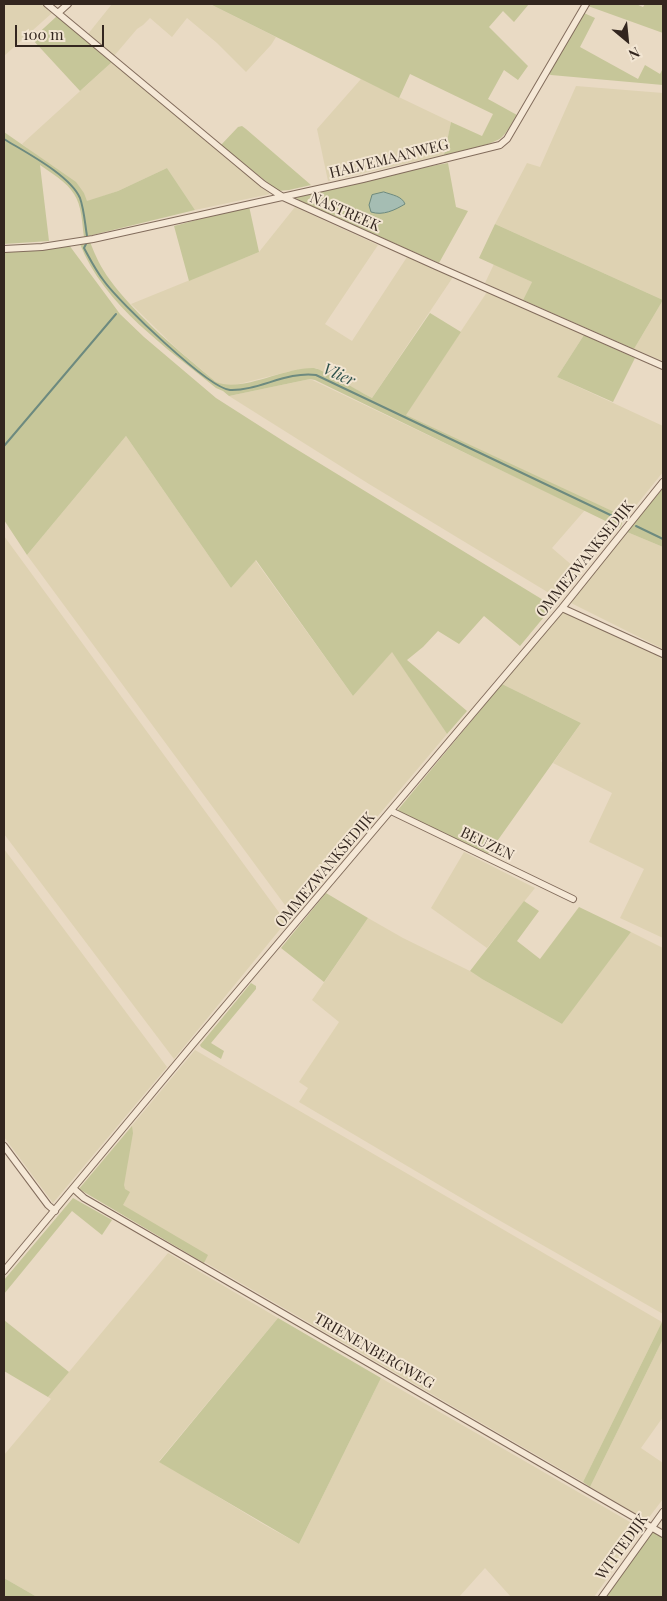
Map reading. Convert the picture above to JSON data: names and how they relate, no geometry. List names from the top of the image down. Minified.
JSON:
{"streets":{"street":["HALVEMAANWEG","NASTREEK","OMMEZWANKSEDIJK","BEUZEN","TRIENENBERGWEG","WITTEDIJK"]},"crossings":[["HALVEMAANWEG","NASTREEK"],["OMMEZWANKSEDIJK","BEUZEN"],["OMMEZWANKSEDIJK","TRIENENBERGWEG"],["TRIENENBERGWEG","WITTEDIJK"]],"water":["Vlier"],"scale_bar":"100 m","north":"bottom right"}
